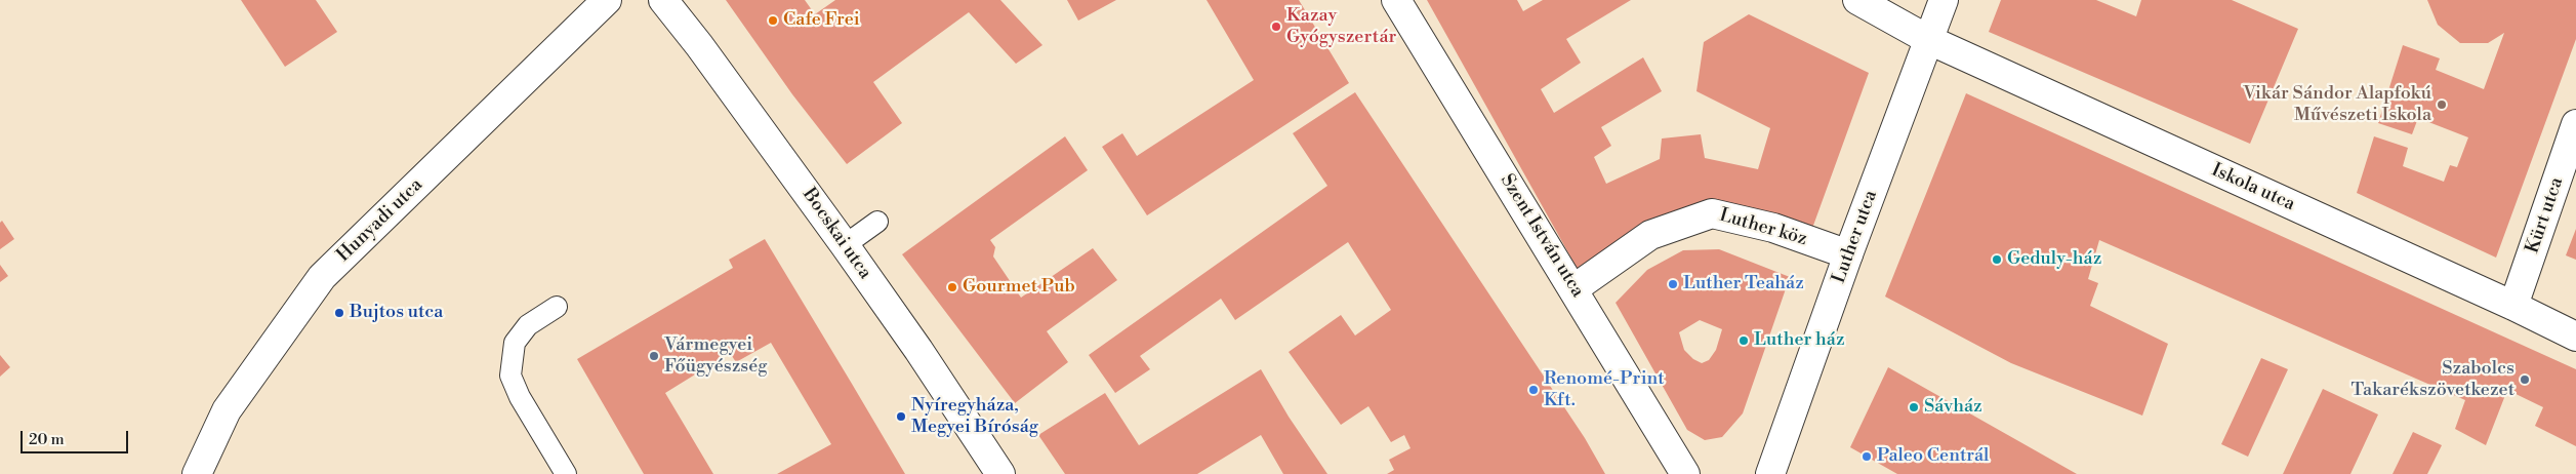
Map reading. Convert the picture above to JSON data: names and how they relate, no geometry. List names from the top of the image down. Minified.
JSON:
{"streets":{"street":["Iskola utca","Kürt utca","Hunyadi utca","Luther köz","Bocskai utca","Szent István utca","Luther utca"]},"crossings":[["Iskola utca","Kürt utca"],["Iskola utca","Luther utca"],["Luther köz","Szent István utca"],["Luther köz","Luther utca"]],"places":["Cafe Frei","Kazay Gyógyszertár","Vikár Sándor Alapfokú Művészeti Iskola","Geduly-ház","Luther Teaház","Gourmet Pub","Bujtos utca","Luther ház","Vármegyei Főügyészség","Szabolcs Takarékszövetkezet","Renomé-Print Kft.","Sávház","Nyíregyháza, Megyei Bíróság","Paleo Centrál"],"scale_bar":"20 m"}
